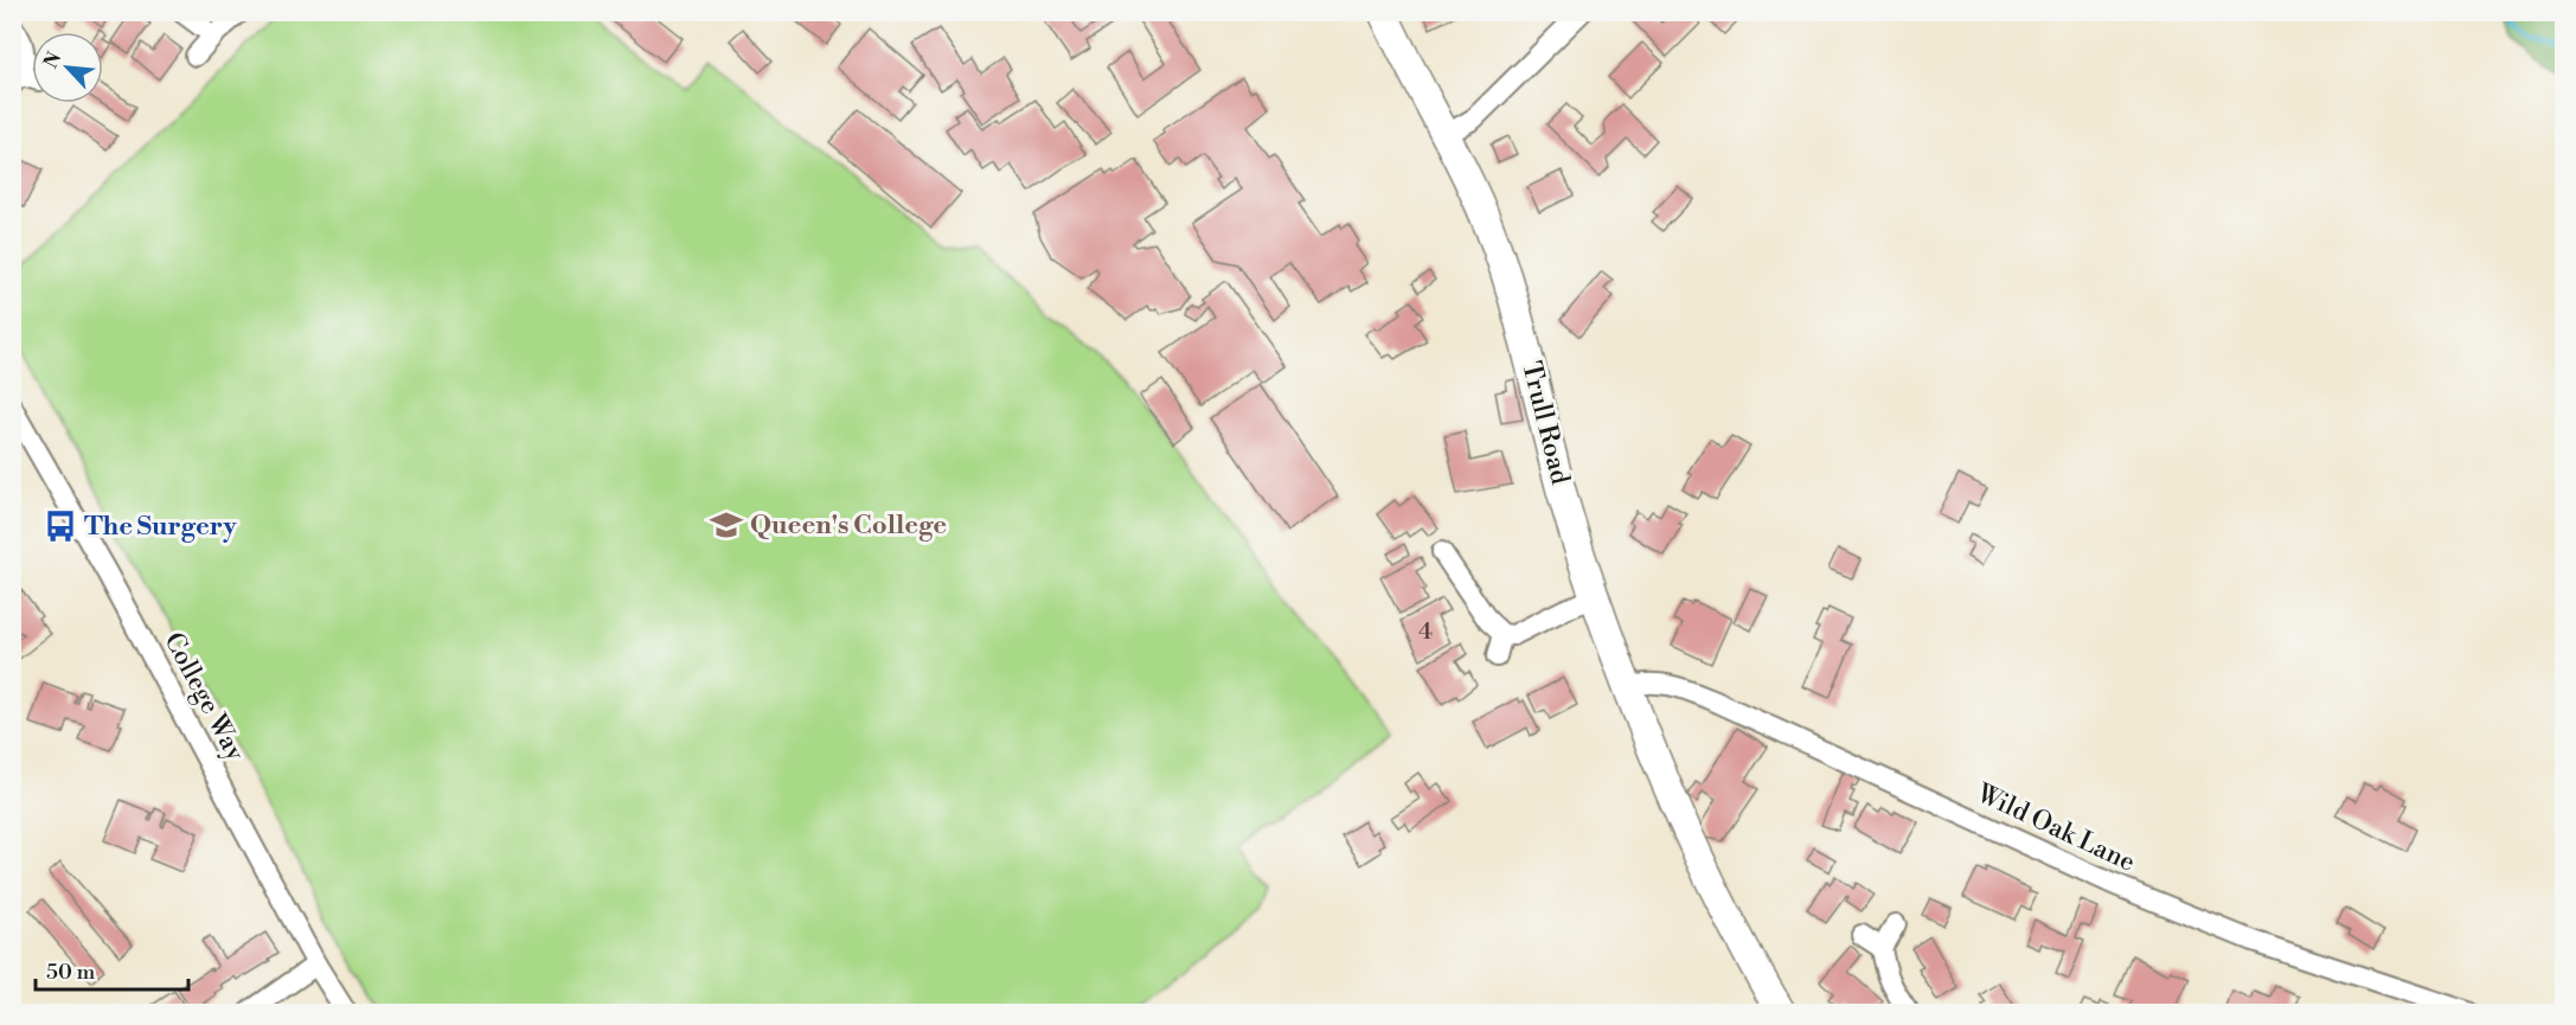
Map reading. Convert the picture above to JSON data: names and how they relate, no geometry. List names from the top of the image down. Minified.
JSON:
{"streets":{"street":["Trull Road","College Way","Wild Oak Lane"]},"crossings":[["Trull Road","Wild Oak Lane"]],"places":{"school or university":["Queen's College"],"bus stop":["The Surgery"]},"house_numbers":["4"],"scale_bar":"50 m","north":"top left"}
